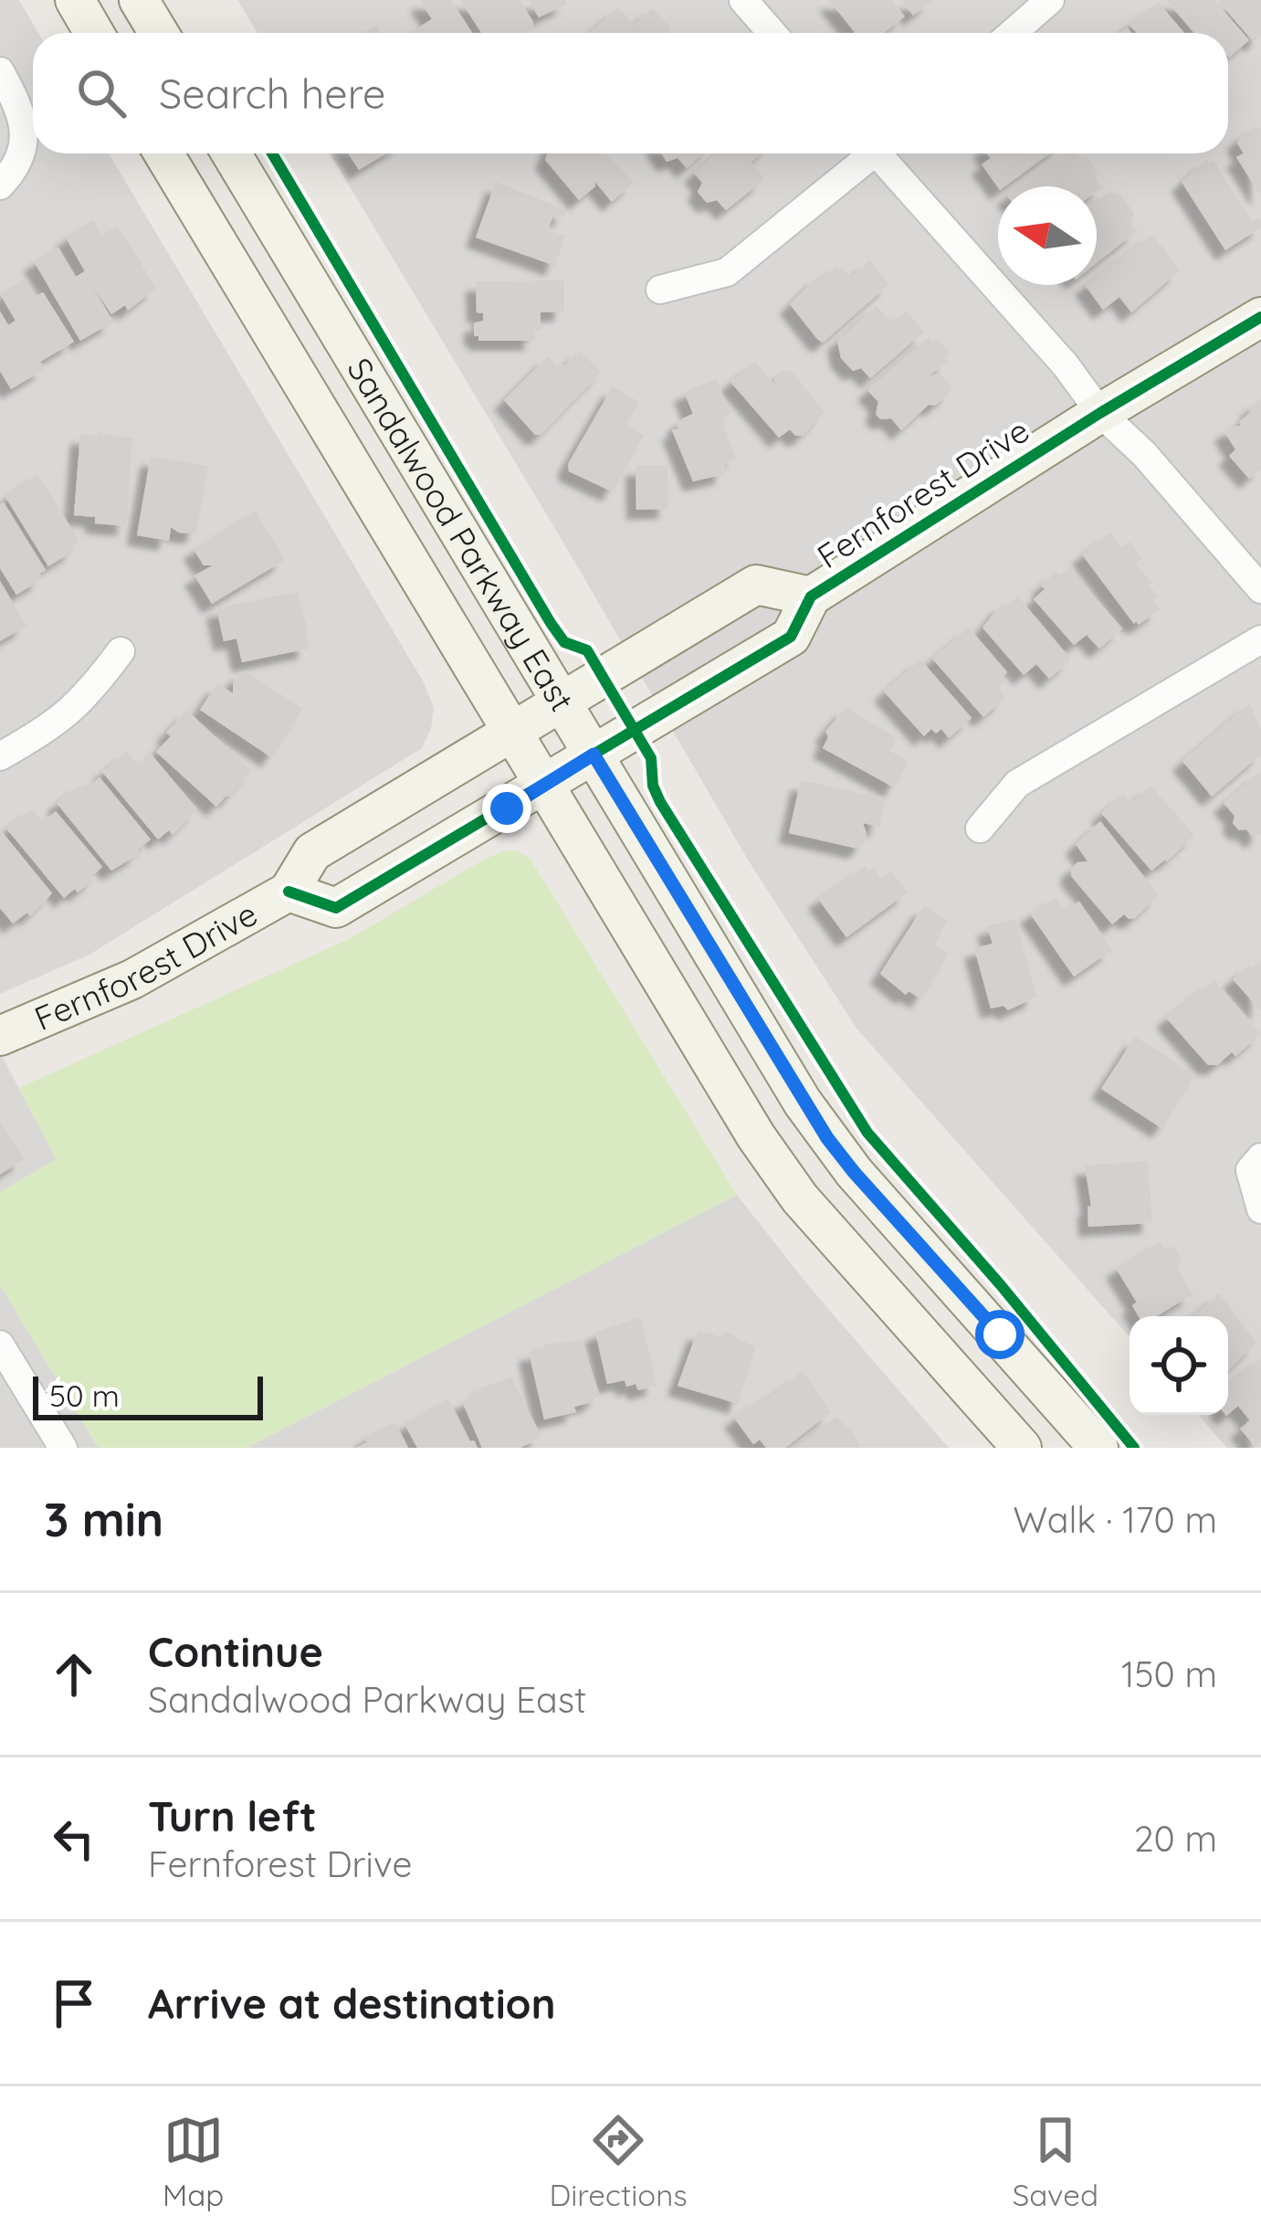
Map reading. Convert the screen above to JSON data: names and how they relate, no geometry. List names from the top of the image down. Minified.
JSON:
{"streets":{"main road":["Fernforest Drive","Sandalwood Parkway East"]},"crossings":[["Fernforest Drive","Sandalwood Parkway East"]],"scale_bar":"50 m","north":"left","page":{"search":"Search here","scale":"50 m","heading":["3 min","Walk · 170 m"],"list":[["Continue","Sandalwood Parkway East","150 m"],["Turn left","Fernforest Drive","20 m"],"Arrive at destination"],"nav":["Map","Directions","Saved"]}}
